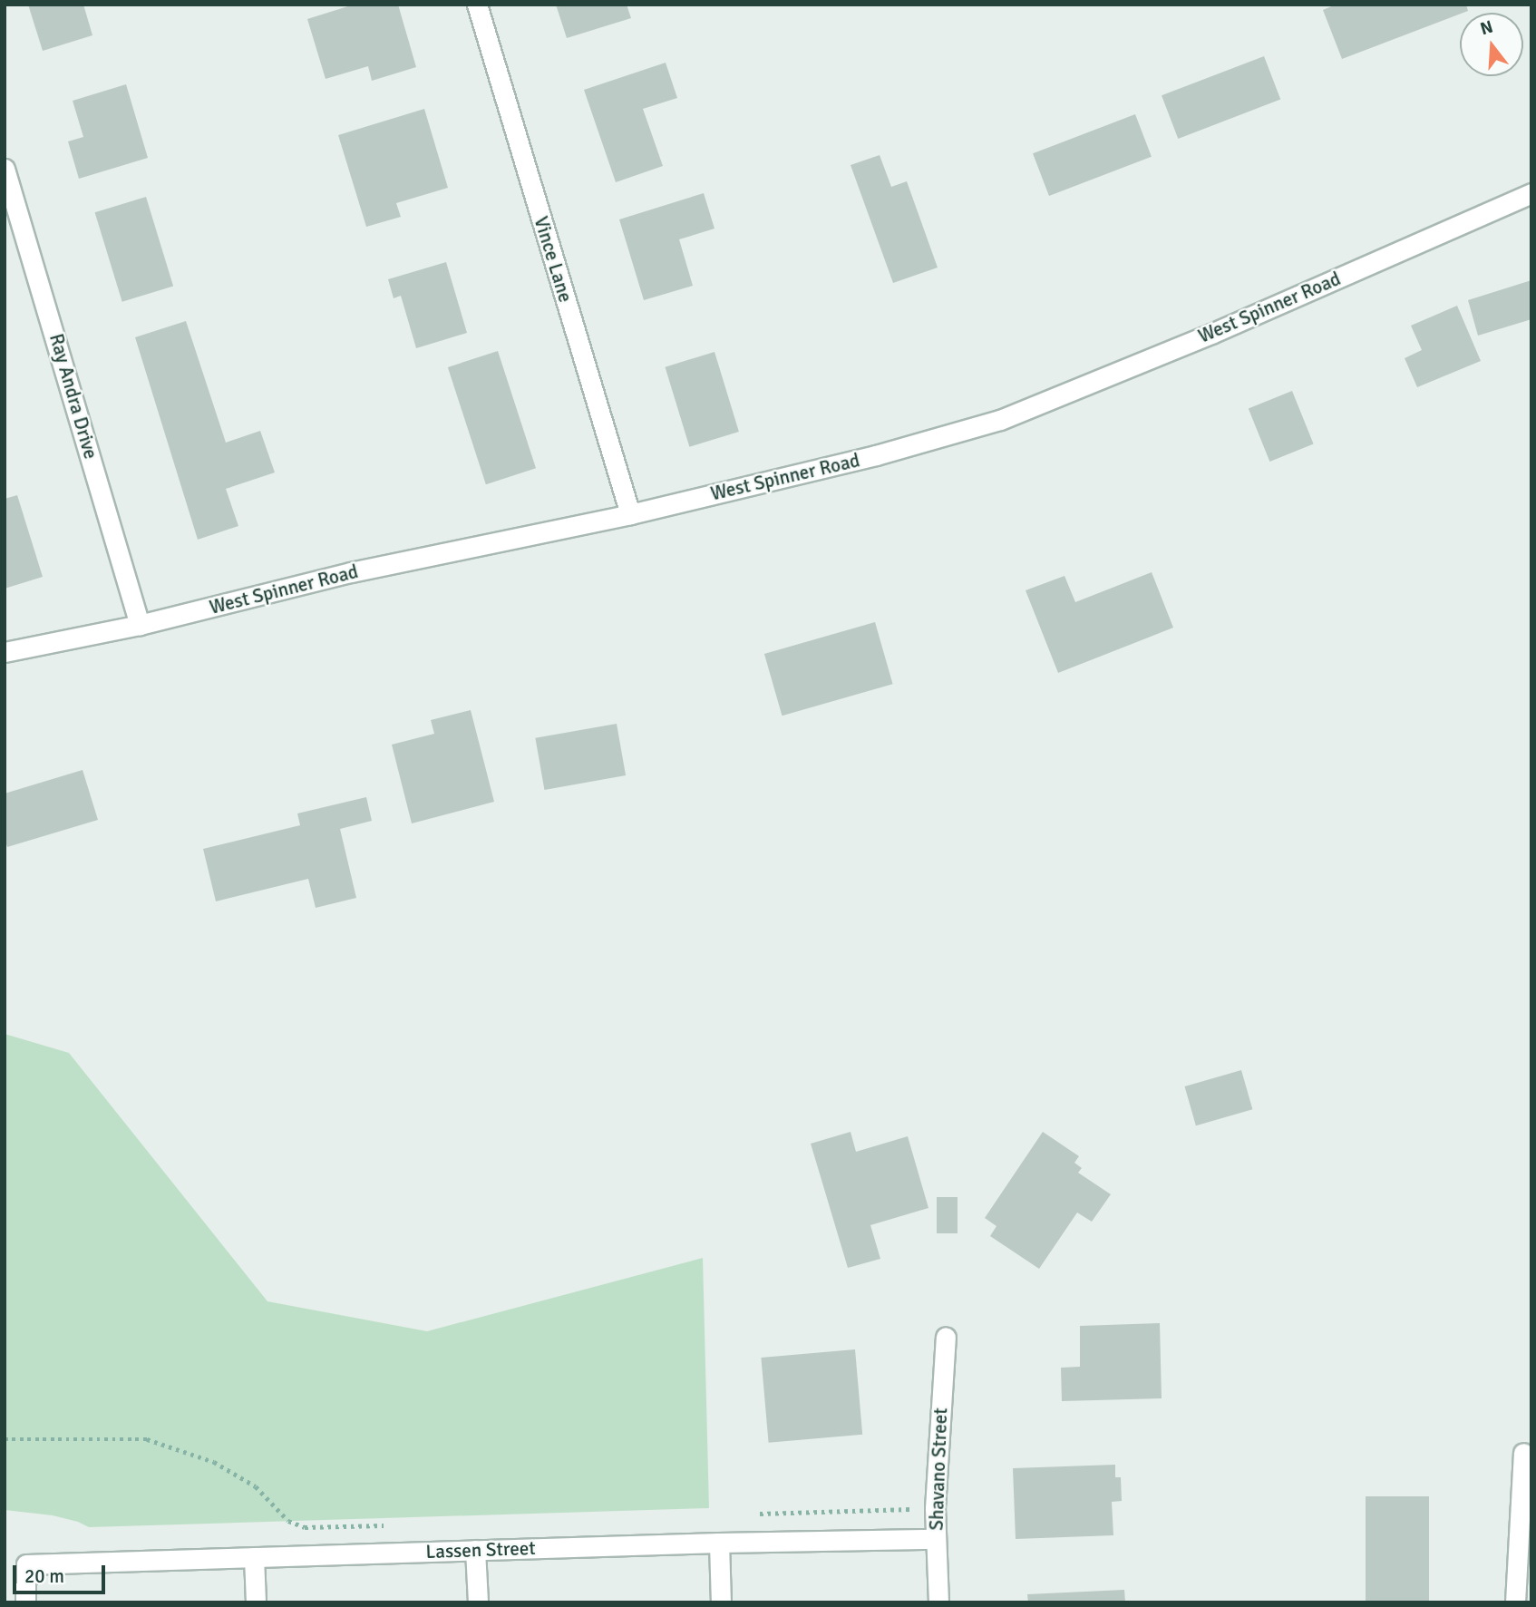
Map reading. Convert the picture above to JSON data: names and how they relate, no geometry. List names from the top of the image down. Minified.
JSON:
{"streets":{"street":["Vince Lane","West Spinner Road","Ray Andra Drive","Shavano Street","Lassen Street"]},"crossings":[["Vince Lane","West Spinner Road"],["West Spinner Road","Ray Andra Drive"],["Shavano Street","Lassen Street"]],"scale_bar":"20 m","north":"top"}
